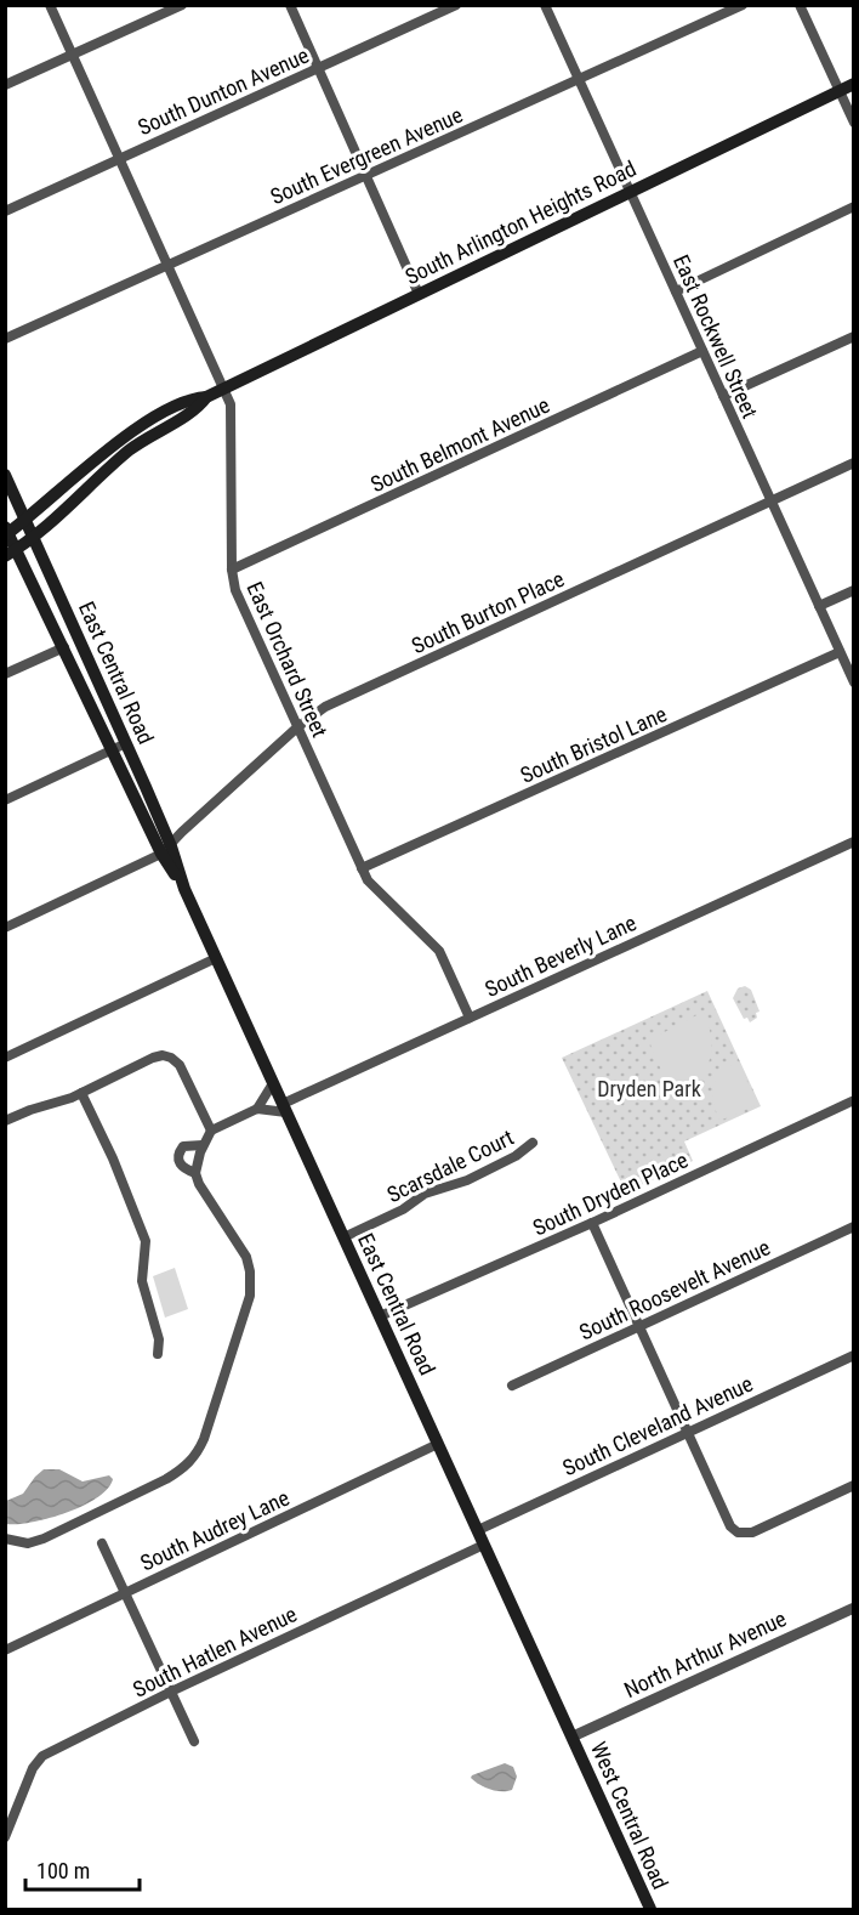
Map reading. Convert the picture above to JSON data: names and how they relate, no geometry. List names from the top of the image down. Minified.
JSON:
{"streets":{"main road":["South Arlington Heights Road","East Central Road","West Central Road"],"street":["South Dunton Avenue","South Evergreen Avenue","East Rockwell Street","South Belmont Avenue","South Burton Place","East Orchard Street","South Bristol Lane","South Beverly Lane","Scarsdale Court","South Dryden Place","South Roosevelt Avenue","South Cleveland Avenue","South Audrey Lane","South Hatlen Avenue","North Arthur Avenue"]},"crossings":[["South Dunton Avenue","East Orchard Street"],["South Evergreen Avenue","East Rockwell Street"],["South Evergreen Avenue","East Orchard Street"],["South Arlington Heights Road","East Rockwell Street"],["South Arlington Heights Road","East Orchard Street"],["South Arlington Heights Road","East Central Road"],["East Rockwell Street","South Belmont Avenue"],["East Rockwell Street","South Burton Place"],["East Rockwell Street","South Bristol Lane"],["South Belmont Avenue","East Orchard Street"],["South Burton Place","East Orchard Street"],["South Burton Place","East Central Road"],["East Orchard Street","South Bristol Lane"],["East Orchard Street","South Beverly Lane"],["East Central Road","South Beverly Lane"],["East Central Road","Scarsdale Court"],["East Central Road","South Dryden Place"],["East Central Road","South Cleveland Avenue"],["East Central Road","South Audrey Lane"],["East Central Road","South Hatlen Avenue"],["East Central Road","North Arthur Avenue"],["East Central Road","West Central Road"],["North Arthur Avenue","West Central Road"]],"parks":["Dryden Park"],"scale_bar":"100 m"}
